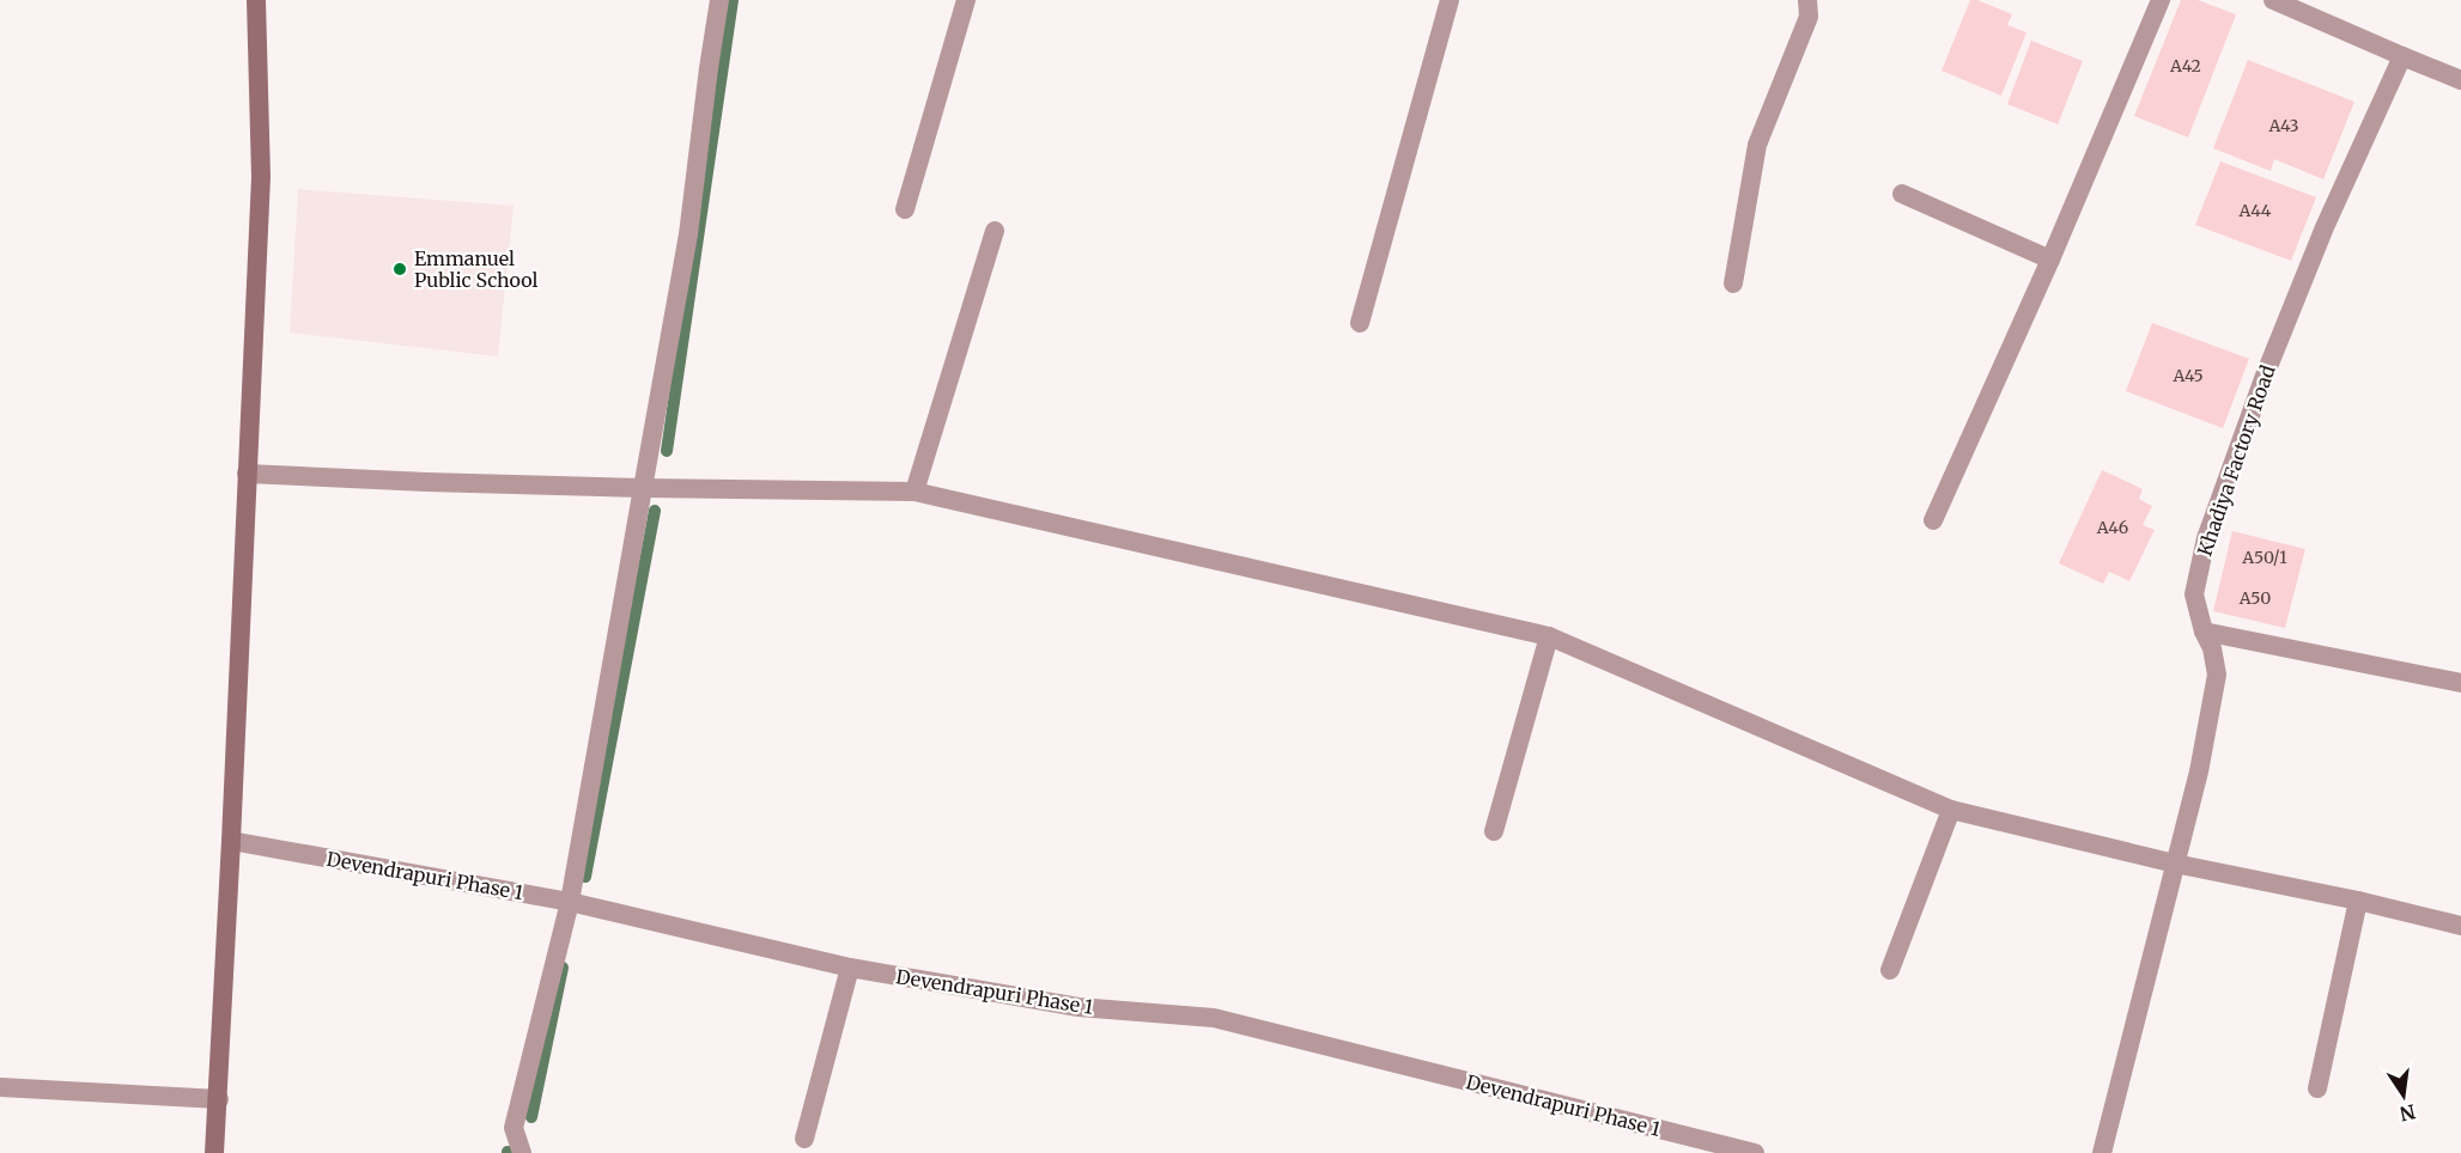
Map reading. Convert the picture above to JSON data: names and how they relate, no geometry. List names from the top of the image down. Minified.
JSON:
{"streets":{"street":["Khadiya Factory Road","Devendrapuri Phase 1"]},"places":["Emmanuel Public School"],"house_numbers":["A42","A43","A44","A45","A46","A50/1","A50"],"north":"bottom"}
